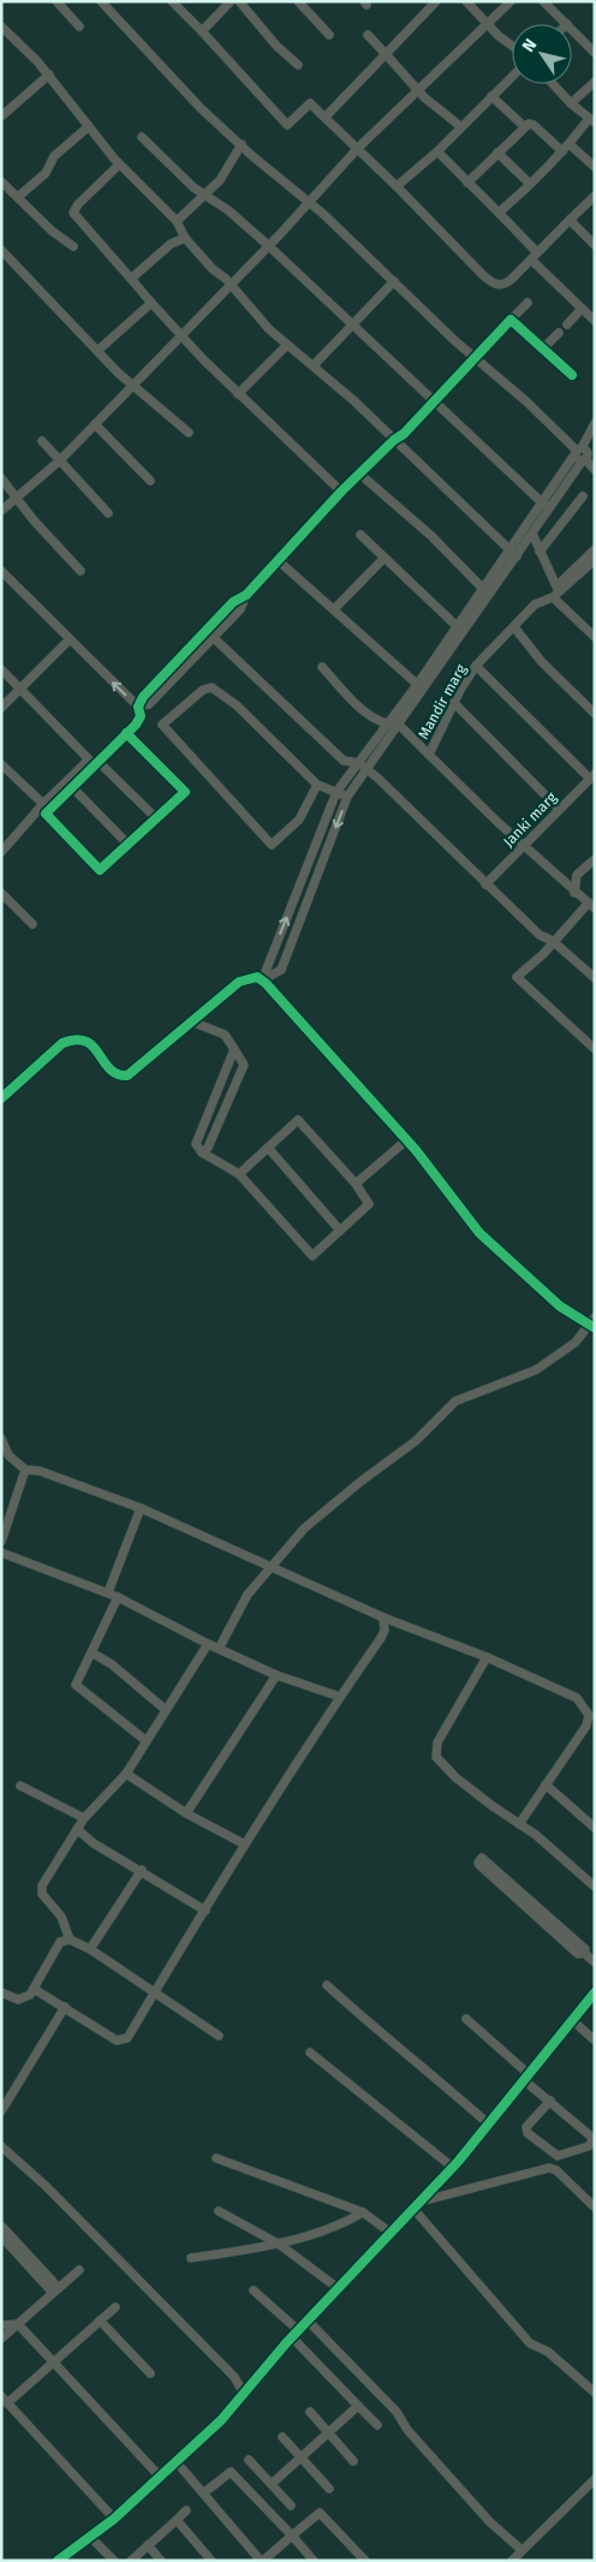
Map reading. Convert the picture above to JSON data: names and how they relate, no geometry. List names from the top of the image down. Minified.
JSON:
{"streets":{"street":["Mandir marg","Janki marg"]},"crossings":[["Mandir marg","Janki marg"]],"north":"top left"}
